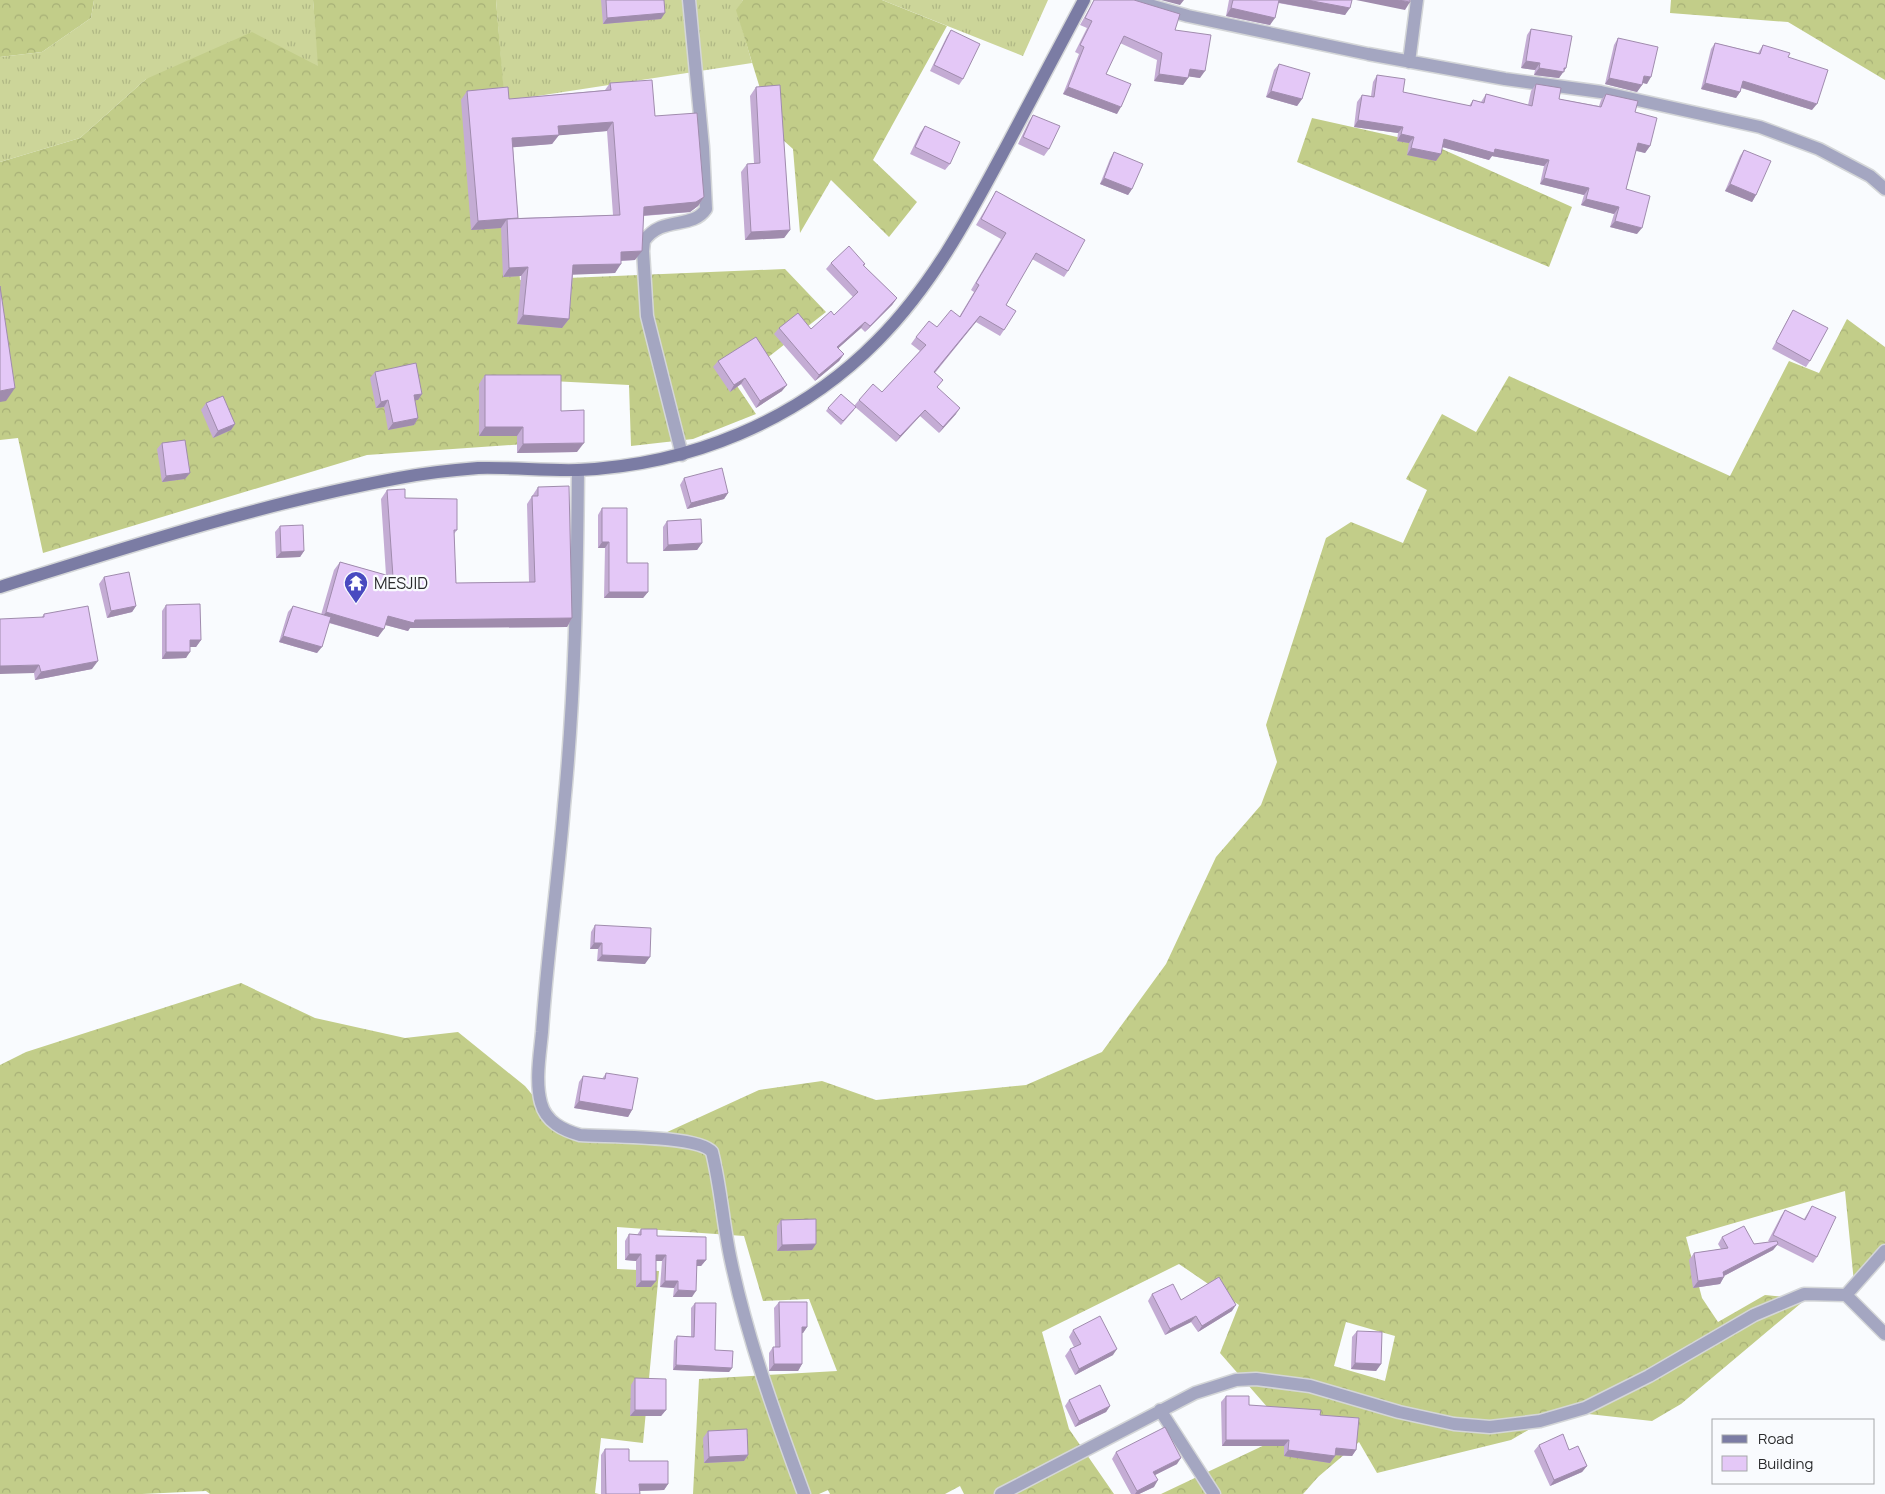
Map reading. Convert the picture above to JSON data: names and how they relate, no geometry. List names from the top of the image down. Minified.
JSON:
{"places":{"temple":["MESJID"]},"legend":["Road","Building"]}
